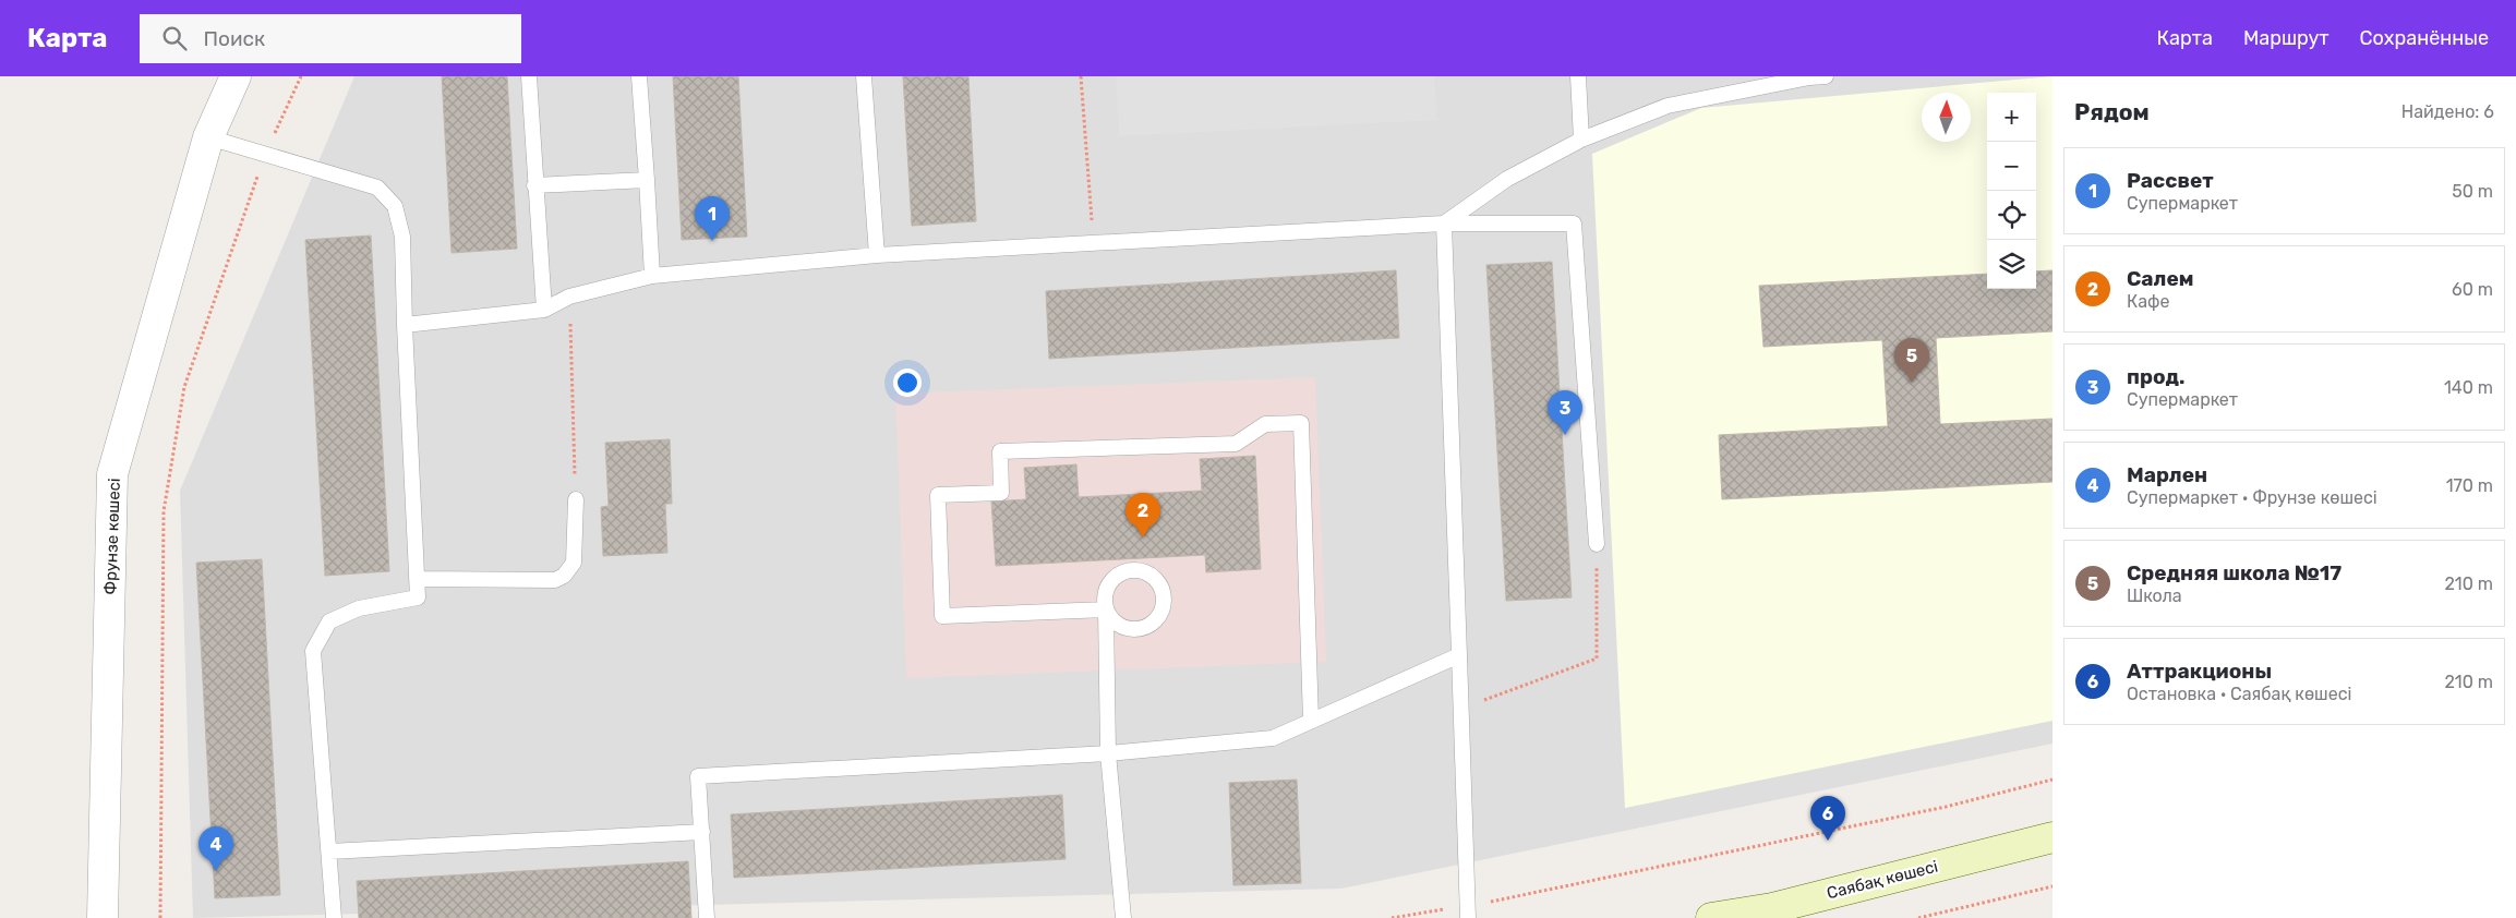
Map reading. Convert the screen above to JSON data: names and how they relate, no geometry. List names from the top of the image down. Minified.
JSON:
{"streets":{"street":["Фрунзе көшесі","Саябақ көшесі"]},"north":"top","page":{"header":"Карта","search":"Поиск","nav":["Карта","Маршрут","Сохранённые"],"heading":["Рядом","Найдено: 6"],"map_buttons":["+","−"],"list":[{"mark":"1","name":"Рассвет","note":"Супермаркет","value":"50 m"},{"mark":"2","name":"Салем","note":"Кафе","value":"60 m"},{"mark":"3","name":"прод.","note":"Супермаркет","value":"140 m"},{"mark":"4","name":"Марлен","note":"Супермаркет · Фрунзе көшесі","value":"170 m"},{"mark":"5","name":"Средняя школа №17","note":"Школа","value":"210 m"},{"mark":"6","name":"Аттракционы","note":"Остановка · Саябақ көшесі","value":"210 m"}],"pins":["1","5","3","2","6","4"]}}
